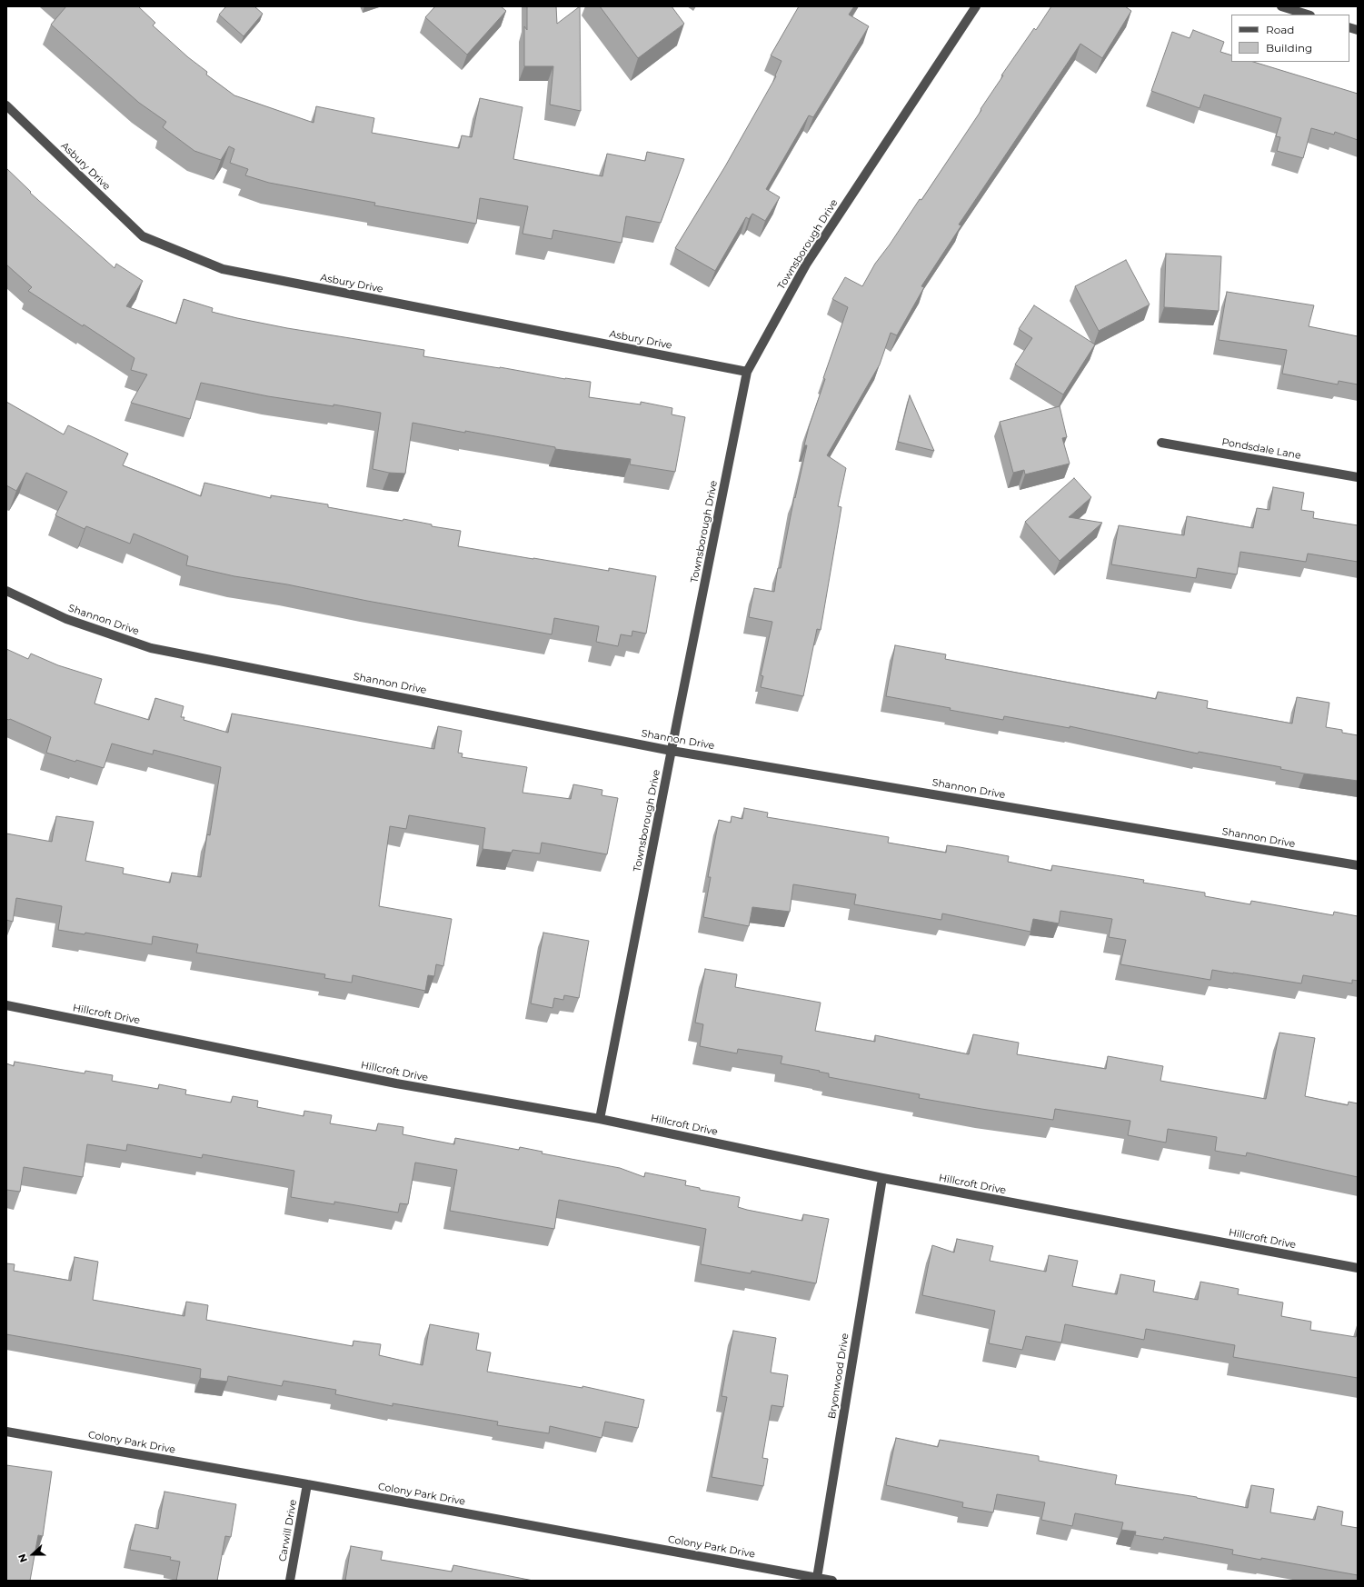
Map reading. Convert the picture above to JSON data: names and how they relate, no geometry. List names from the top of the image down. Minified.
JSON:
{"streets":{"street":["Asbury Drive","Townsborough Drive","Pondsdale Lane","Shannon Drive","Hillcroft Drive","Bryonwood Drive","Colony Park Drive","Carwill Drive"]},"crossings":[["Asbury Drive","Townsborough Drive"],["Townsborough Drive","Shannon Drive"],["Townsborough Drive","Hillcroft Drive"],["Hillcroft Drive","Bryonwood Drive"],["Bryonwood Drive","Colony Park Drive"],["Colony Park Drive","Carwill Drive"]],"legend":["Road","Building"],"north":"left"}
